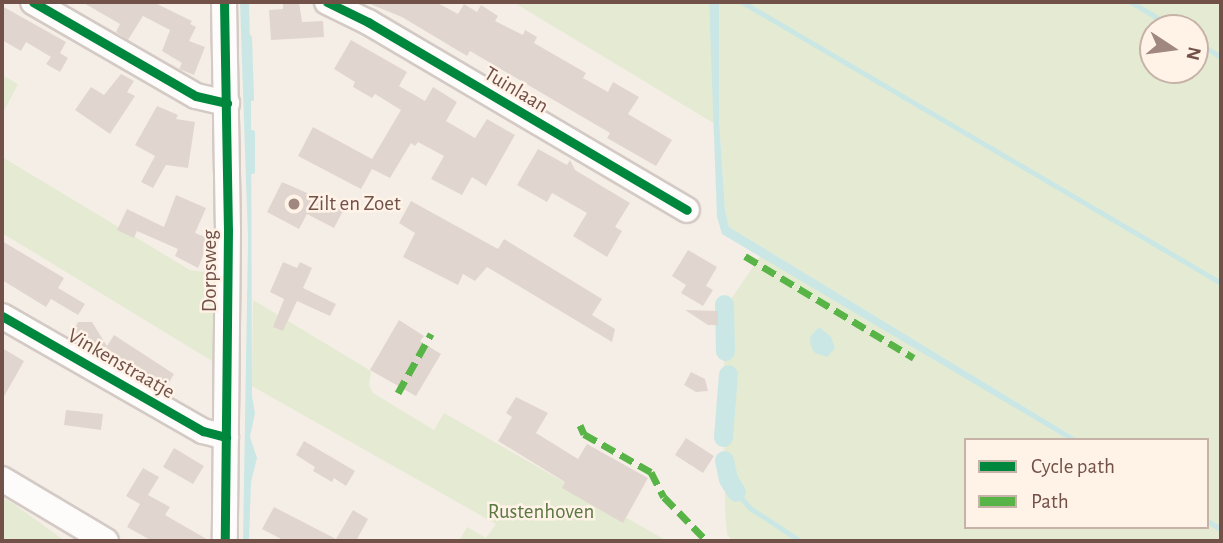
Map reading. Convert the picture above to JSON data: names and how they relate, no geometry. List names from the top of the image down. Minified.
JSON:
{"streets":{"street":["Tuinlaan","Dorpsweg","Vinkenstraatje"]},"crossings":[["Dorpsweg","Vinkenstraatje"]],"parks":["Rustenhoven"],"places":["Zilt en Zoet"],"legend":["Cycle path","Path"],"north":"right"}
